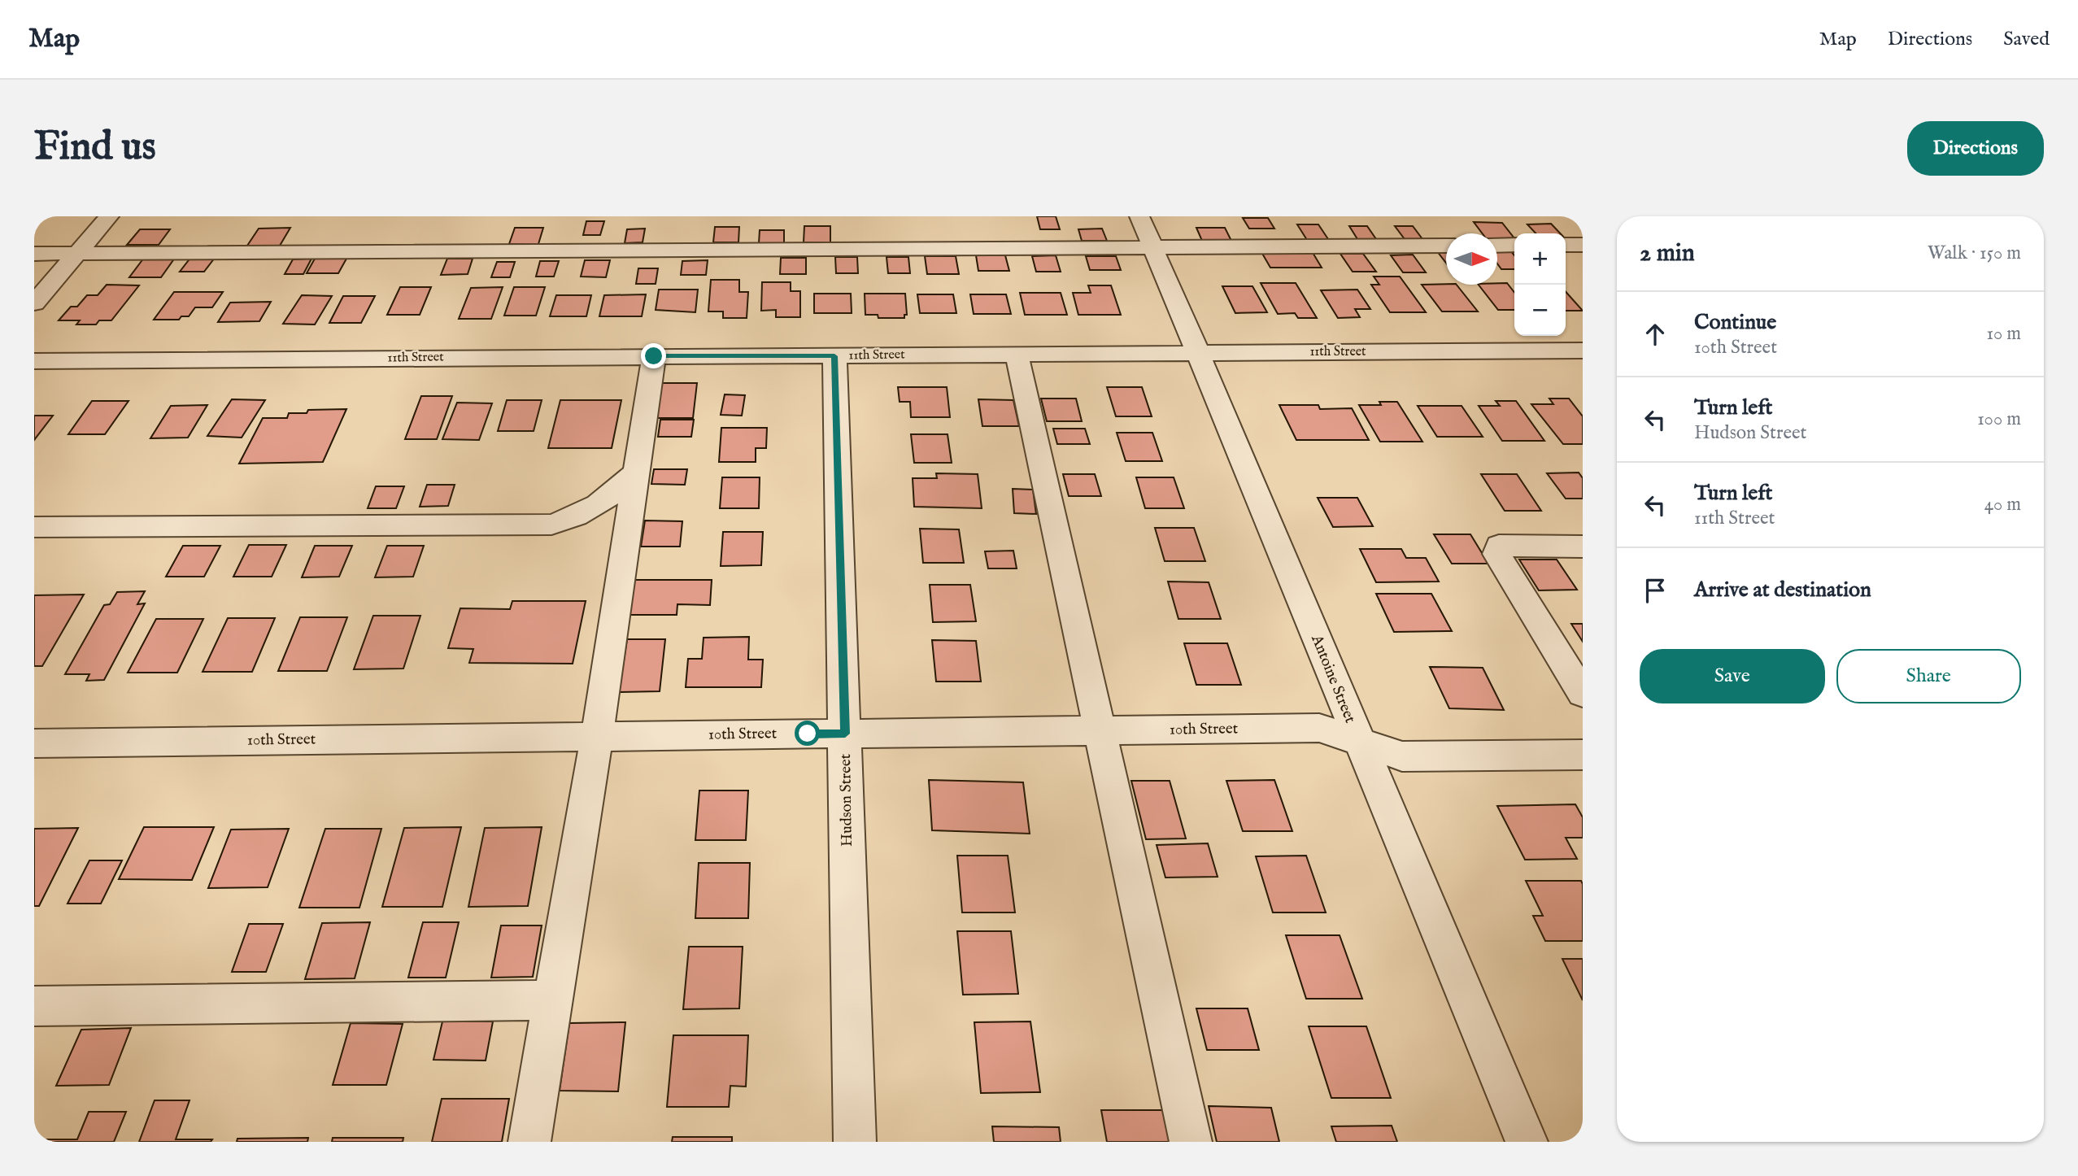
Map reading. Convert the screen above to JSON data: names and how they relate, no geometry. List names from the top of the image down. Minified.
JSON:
{"streets":{"street":["11th Street","Antoine Street","10th Street","Hudson Street"]},"crossings":[["11th Street","Antoine Street"],["11th Street","Hudson Street"],["Antoine Street","10th Street"],["10th Street","Hudson Street"]],"north":"right","page":{"header":"Map","nav":["Map","Directions","Saved"],"buttons":["Directions",["Save","Share"]],"title":"Find us","heading":["2 min","Walk · 150 m"],"map_buttons":["+","−"],"list":[["Continue","10th Street","10 m"],["Turn left","Hudson Street","100 m"],["Turn left","11th Street","40 m"],"Arrive at destination"]}}
